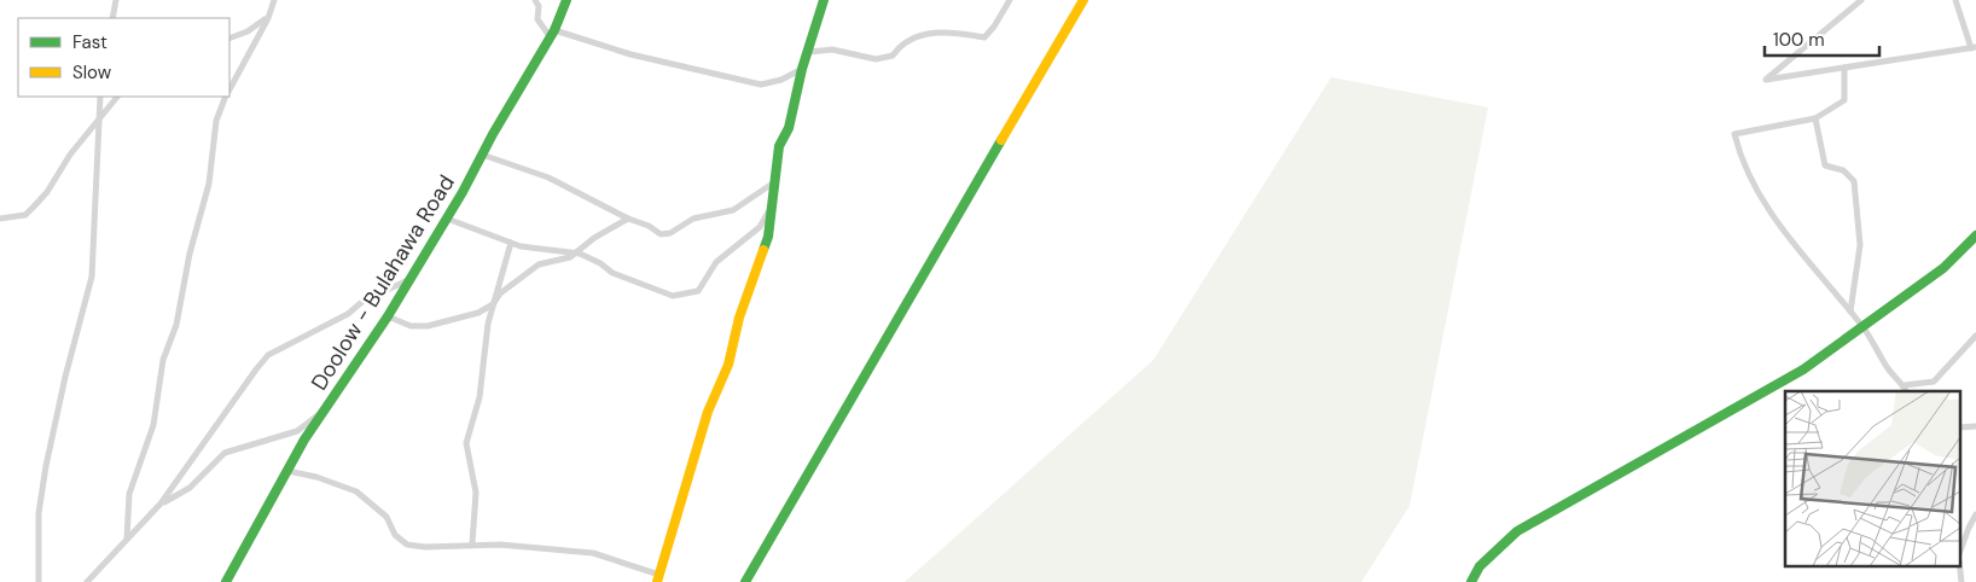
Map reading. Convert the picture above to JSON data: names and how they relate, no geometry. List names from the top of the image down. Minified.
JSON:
{"streets":{"street":["Doolow - Bulahawa Road"]},"legend":["Fast","Slow"],"scale_bar":"100 m"}
